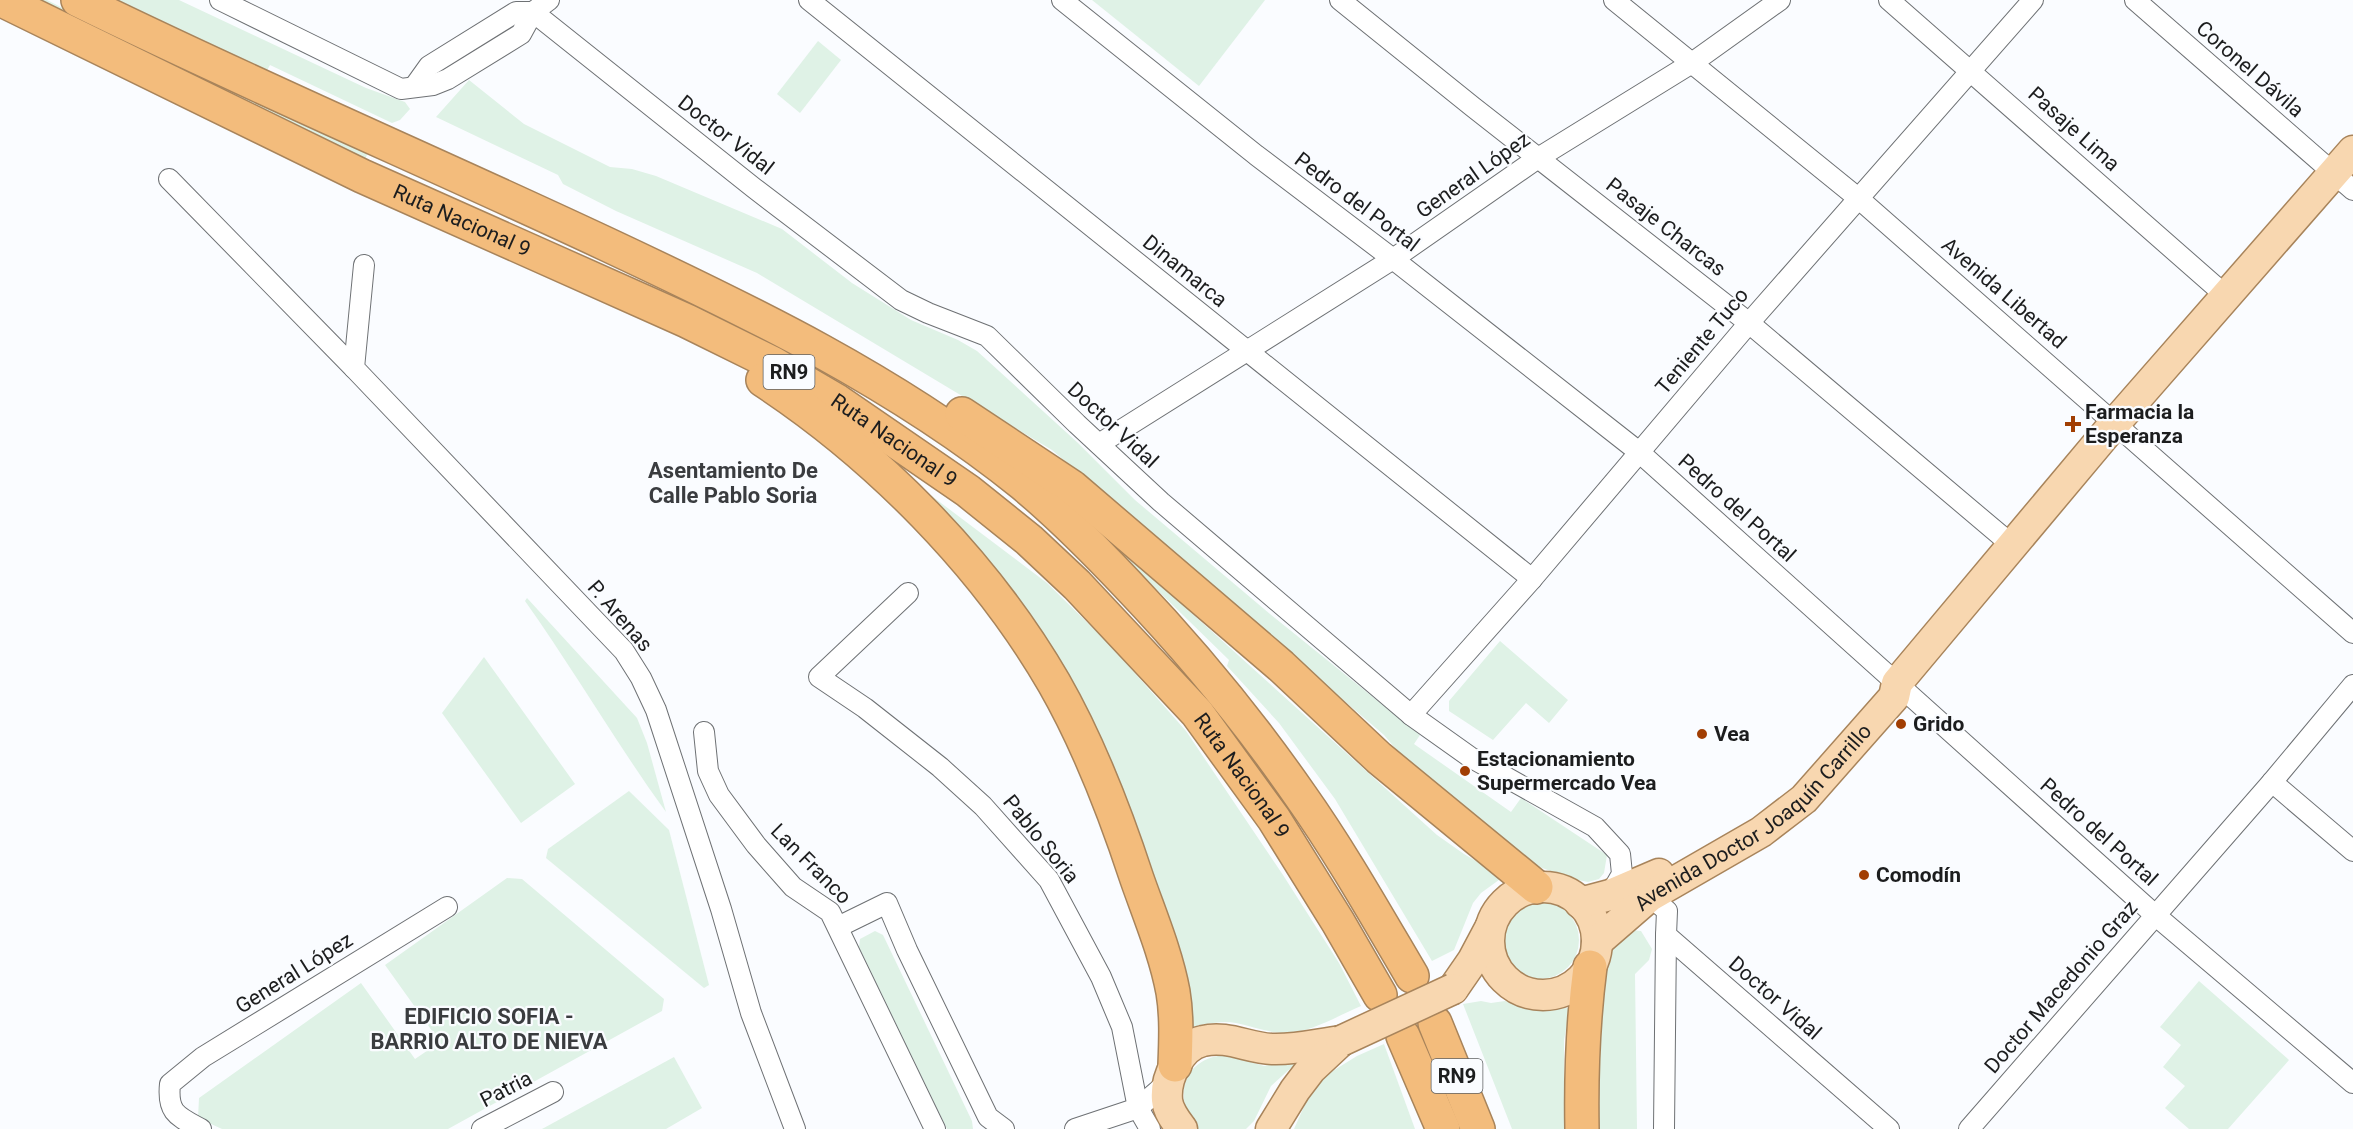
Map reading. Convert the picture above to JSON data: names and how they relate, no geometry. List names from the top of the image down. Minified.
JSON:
{"streets":{"highway":["Ruta Nacional 9","RN9"],"main road":["Avenida Doctor Joaquín Carrillo"],"street":["Coronel Dávila","Pasaje Lima","Doctor Vidal","General López","Pedro del Portal","Pasaje Charcas","Dinamarca","Avenida Libertad","Teniente Tuco","P. Arenas","Pablo Soria","Lan Franco","Doctor Macedonio Graz","Patria"]},"crossings":[["Coronel Dávila","Avenida Doctor Joaquín Carrillo"],["Pasaje Lima","Teniente Tuco"],["Pasaje Lima","Avenida Doctor Joaquín Carrillo"],["Doctor Vidal","General López"],["Doctor Vidal","Teniente Tuco"],["Doctor Vidal","Avenida Doctor Joaquín Carrillo"],["General López","Pedro del Portal"],["General López","Pasaje Charcas"],["General López","Dinamarca"],["General López","Avenida Libertad"],["Pedro del Portal","Teniente Tuco"],["Pedro del Portal","Avenida Doctor Joaquín Carrillo"],["Pedro del Portal","Doctor Macedonio Graz"],["Pasaje Charcas","Teniente Tuco"],["Pasaje Charcas","Avenida Doctor Joaquín Carrillo"],["Dinamarca","Teniente Tuco"],["Avenida Libertad","Teniente Tuco"],["Avenida Libertad","Avenida Doctor Joaquín Carrillo"]],"districts":["Asentamiento De Calle Pablo Soria","EDIFICIO SOFIA - BARRIO ALTO DE NIEVA"],"places":{"health":["Farmacia la Esperanza"],"other":["Grido","Vea","Estacionamiento Supermercado Vea","Comodín"]}}
